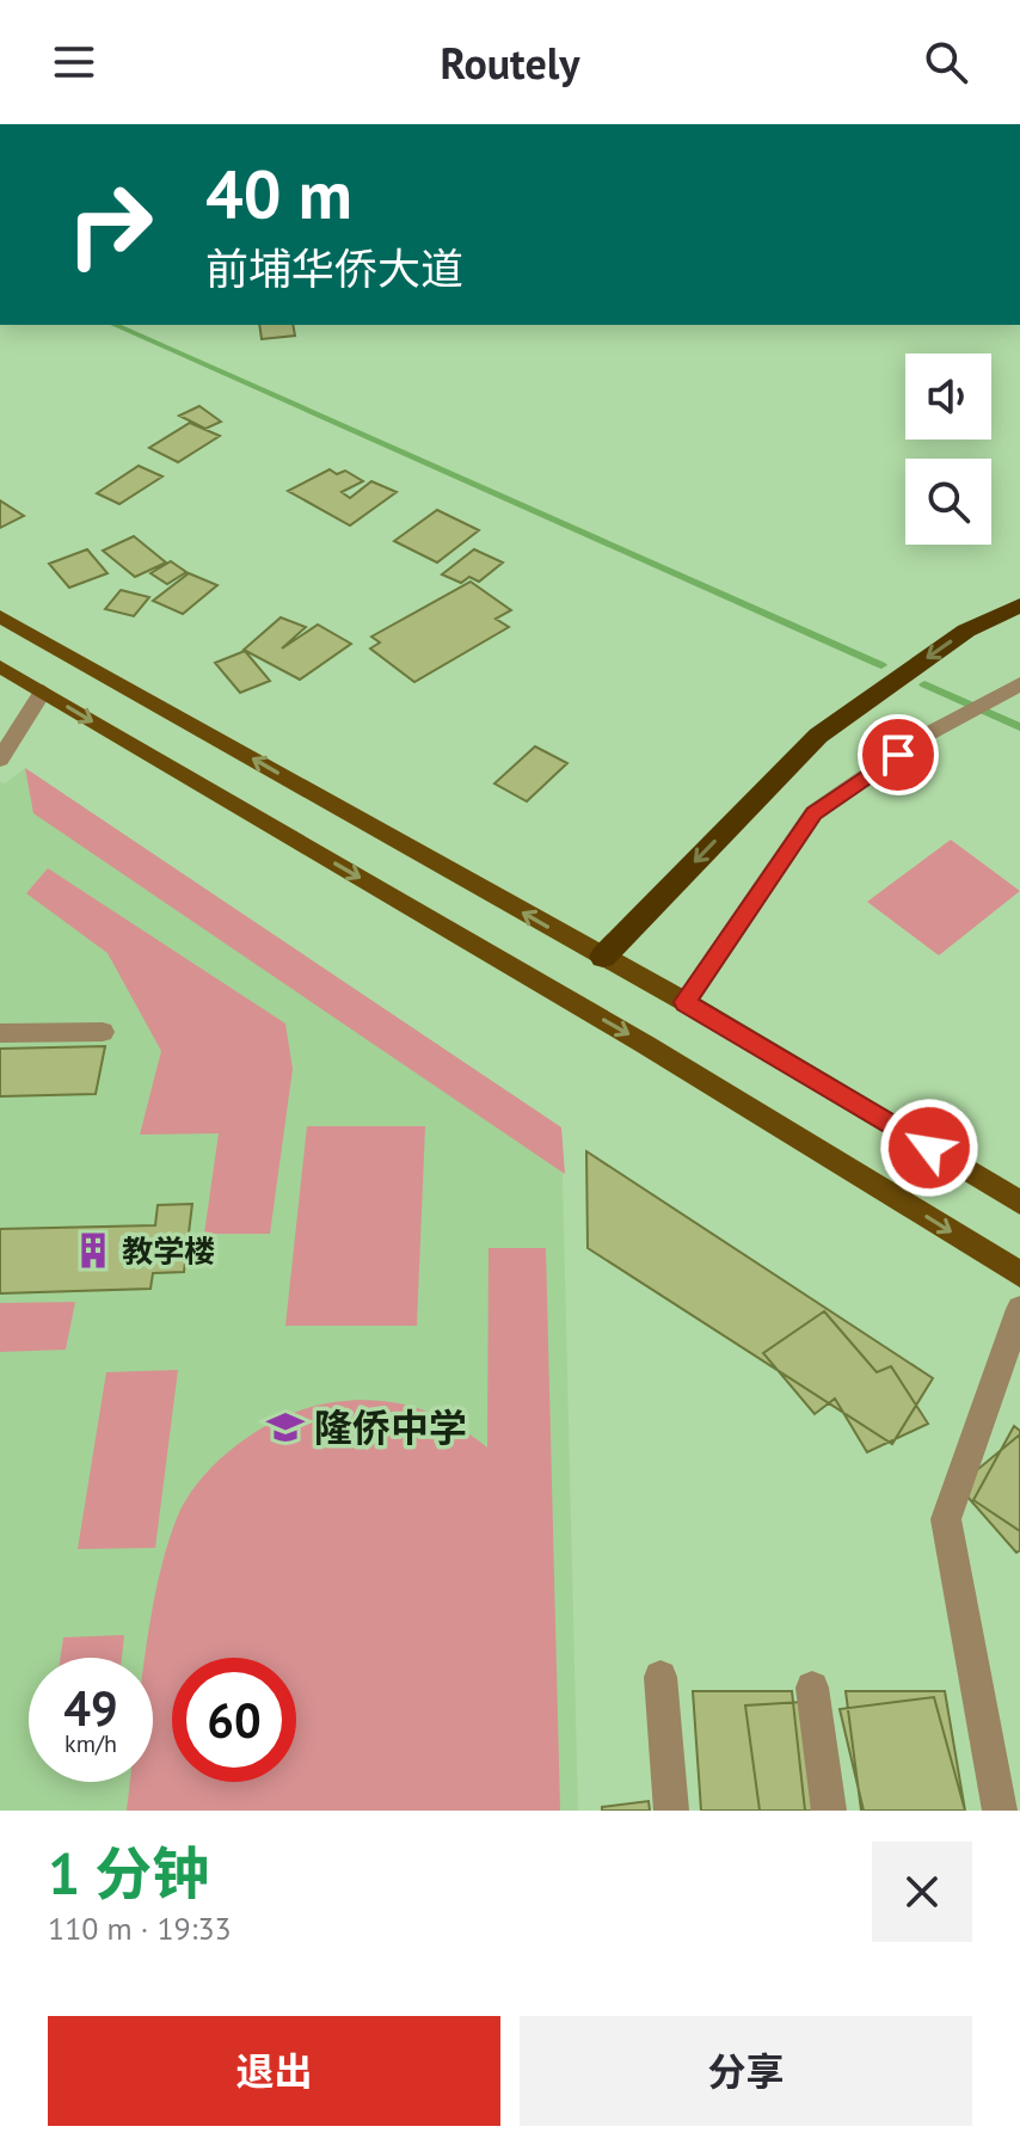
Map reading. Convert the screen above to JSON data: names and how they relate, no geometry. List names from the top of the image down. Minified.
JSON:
{"places":{"building":["教学楼"],"school or university":["隆侨中学"]},"page":{"header":"Routely","turn":["40 m","前埔华侨大道"],"speed":"49 km/h","limit":"60","heading":["1 分钟","110 m · 19:33"],"buttons":["退出","分享"]}}
